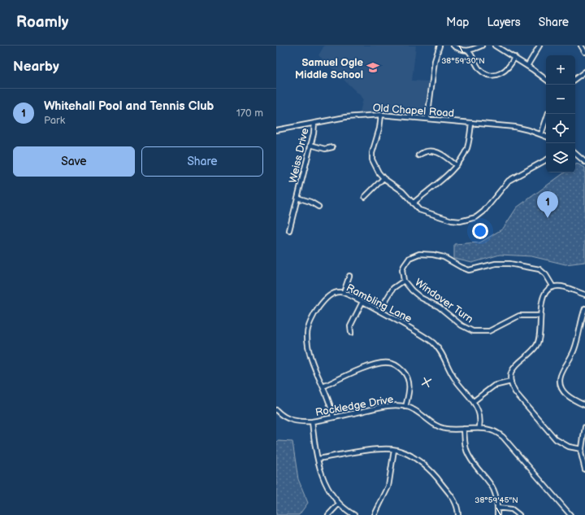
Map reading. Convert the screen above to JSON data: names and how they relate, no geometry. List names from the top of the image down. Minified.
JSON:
{"streets":{"street":["Old Chapel Road","Weiss Drive","Windover Turn","Rambling Lane","Rockledge Drive"]},"crossings":[["Old Chapel Road","Weiss Drive"],["Rambling Lane","Rockledge Drive"]],"places":{"school or university":["Samuel Ogle Middle School"]},"page":{"header":"Roamly","nav":["Map","Layers","Share"],"heading":"Nearby","map_buttons":["+","−"],"list":[{"mark":"1","name":"Whitehall Pool and Tennis Club","note":"Park","value":"170 m"}],"buttons":["Save","Share"],"pins":"1"},"coordinates":["38°59'30\"N","38°59'45\"N"]}
